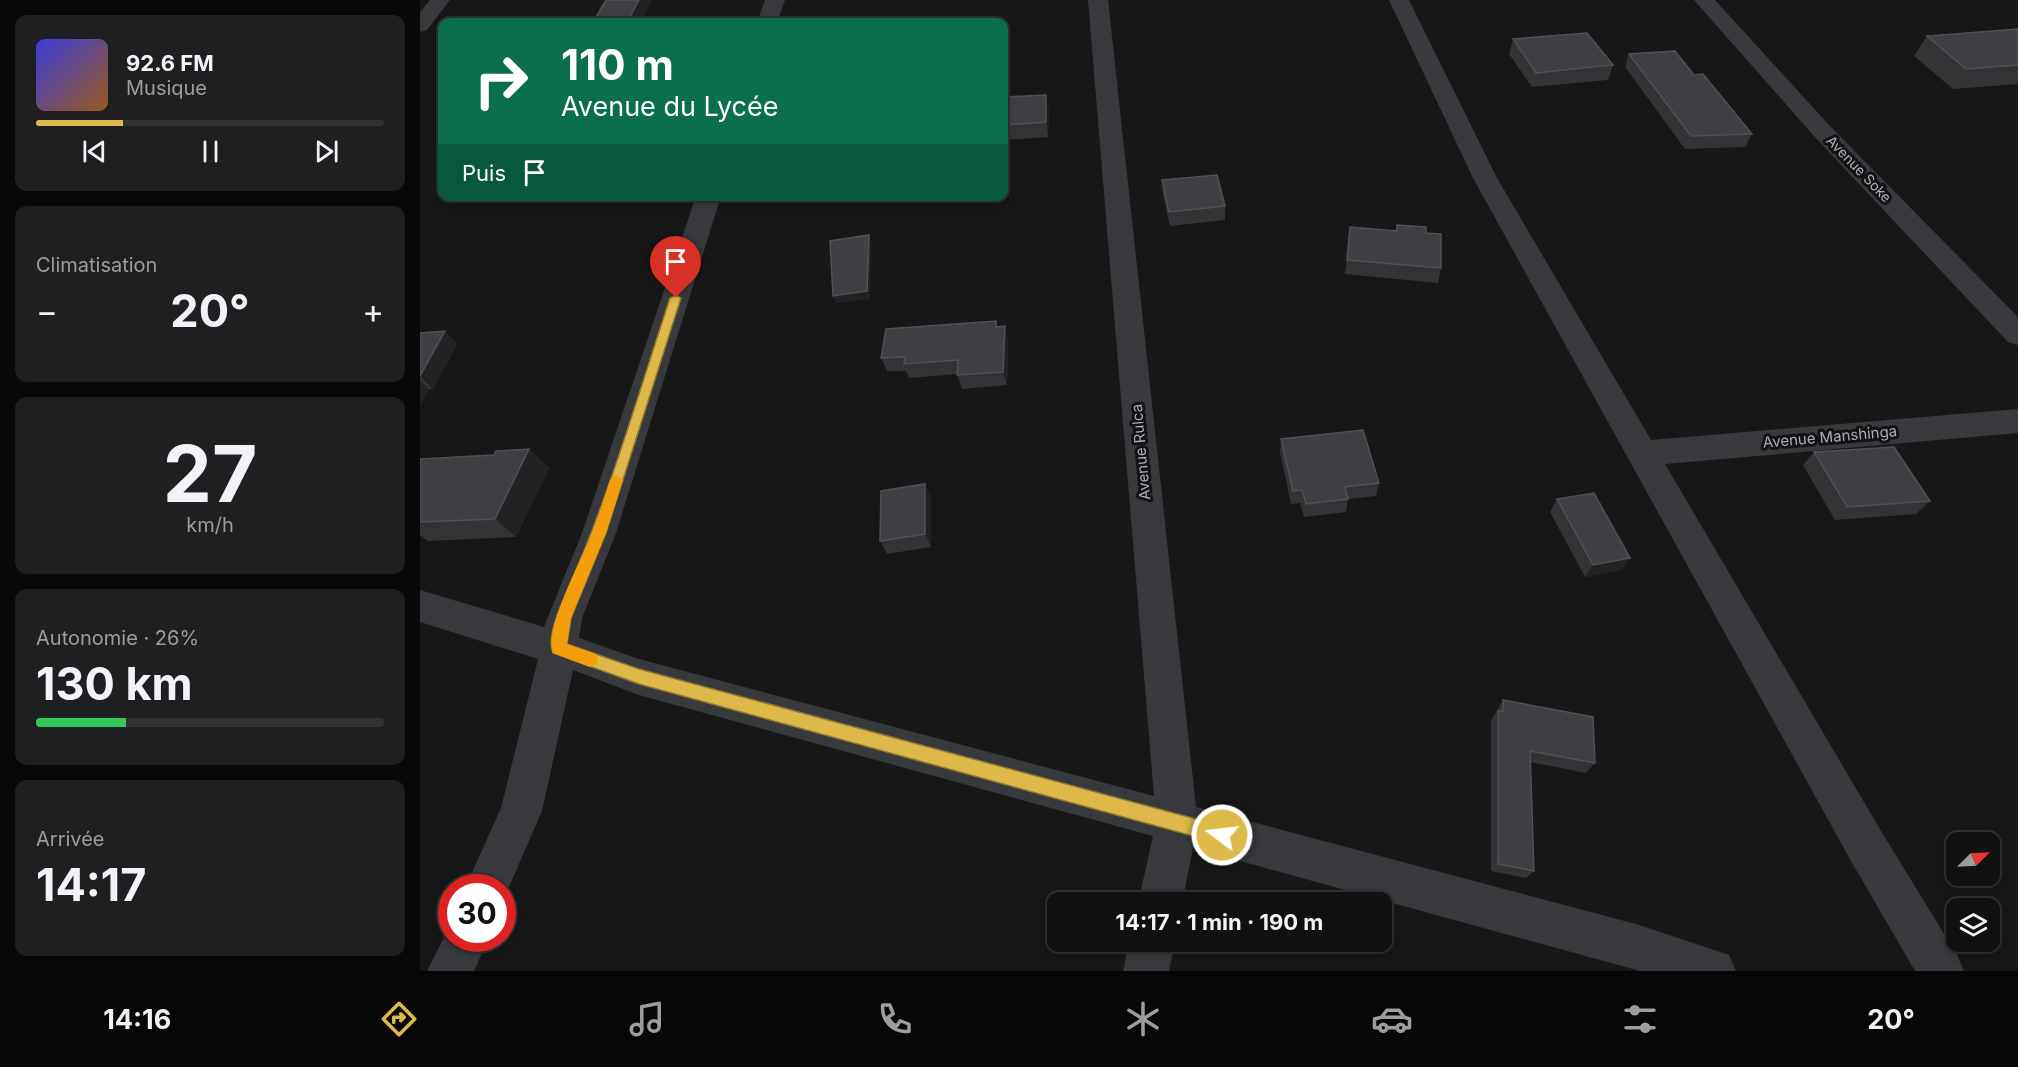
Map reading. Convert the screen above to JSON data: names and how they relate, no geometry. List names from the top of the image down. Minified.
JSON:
{"streets":{"street":["Avenue Soke","Avenue Manshinga","Avenue Rulca"]},"north":"top right","page":{"turn":["110 m","Avenue du Lycée"],"song":["92.6 FM","Musique"],"then":"Puis","tile":["Climatisation",["27","km/h"],["Autonomie · 26%","130 km"],["Arrivée","14:17"]],"heat":["−","20°","+"],"limit":"30","trip":"14:17 · 1 min · 190 m","tabs":["14:16","20°"]}}
